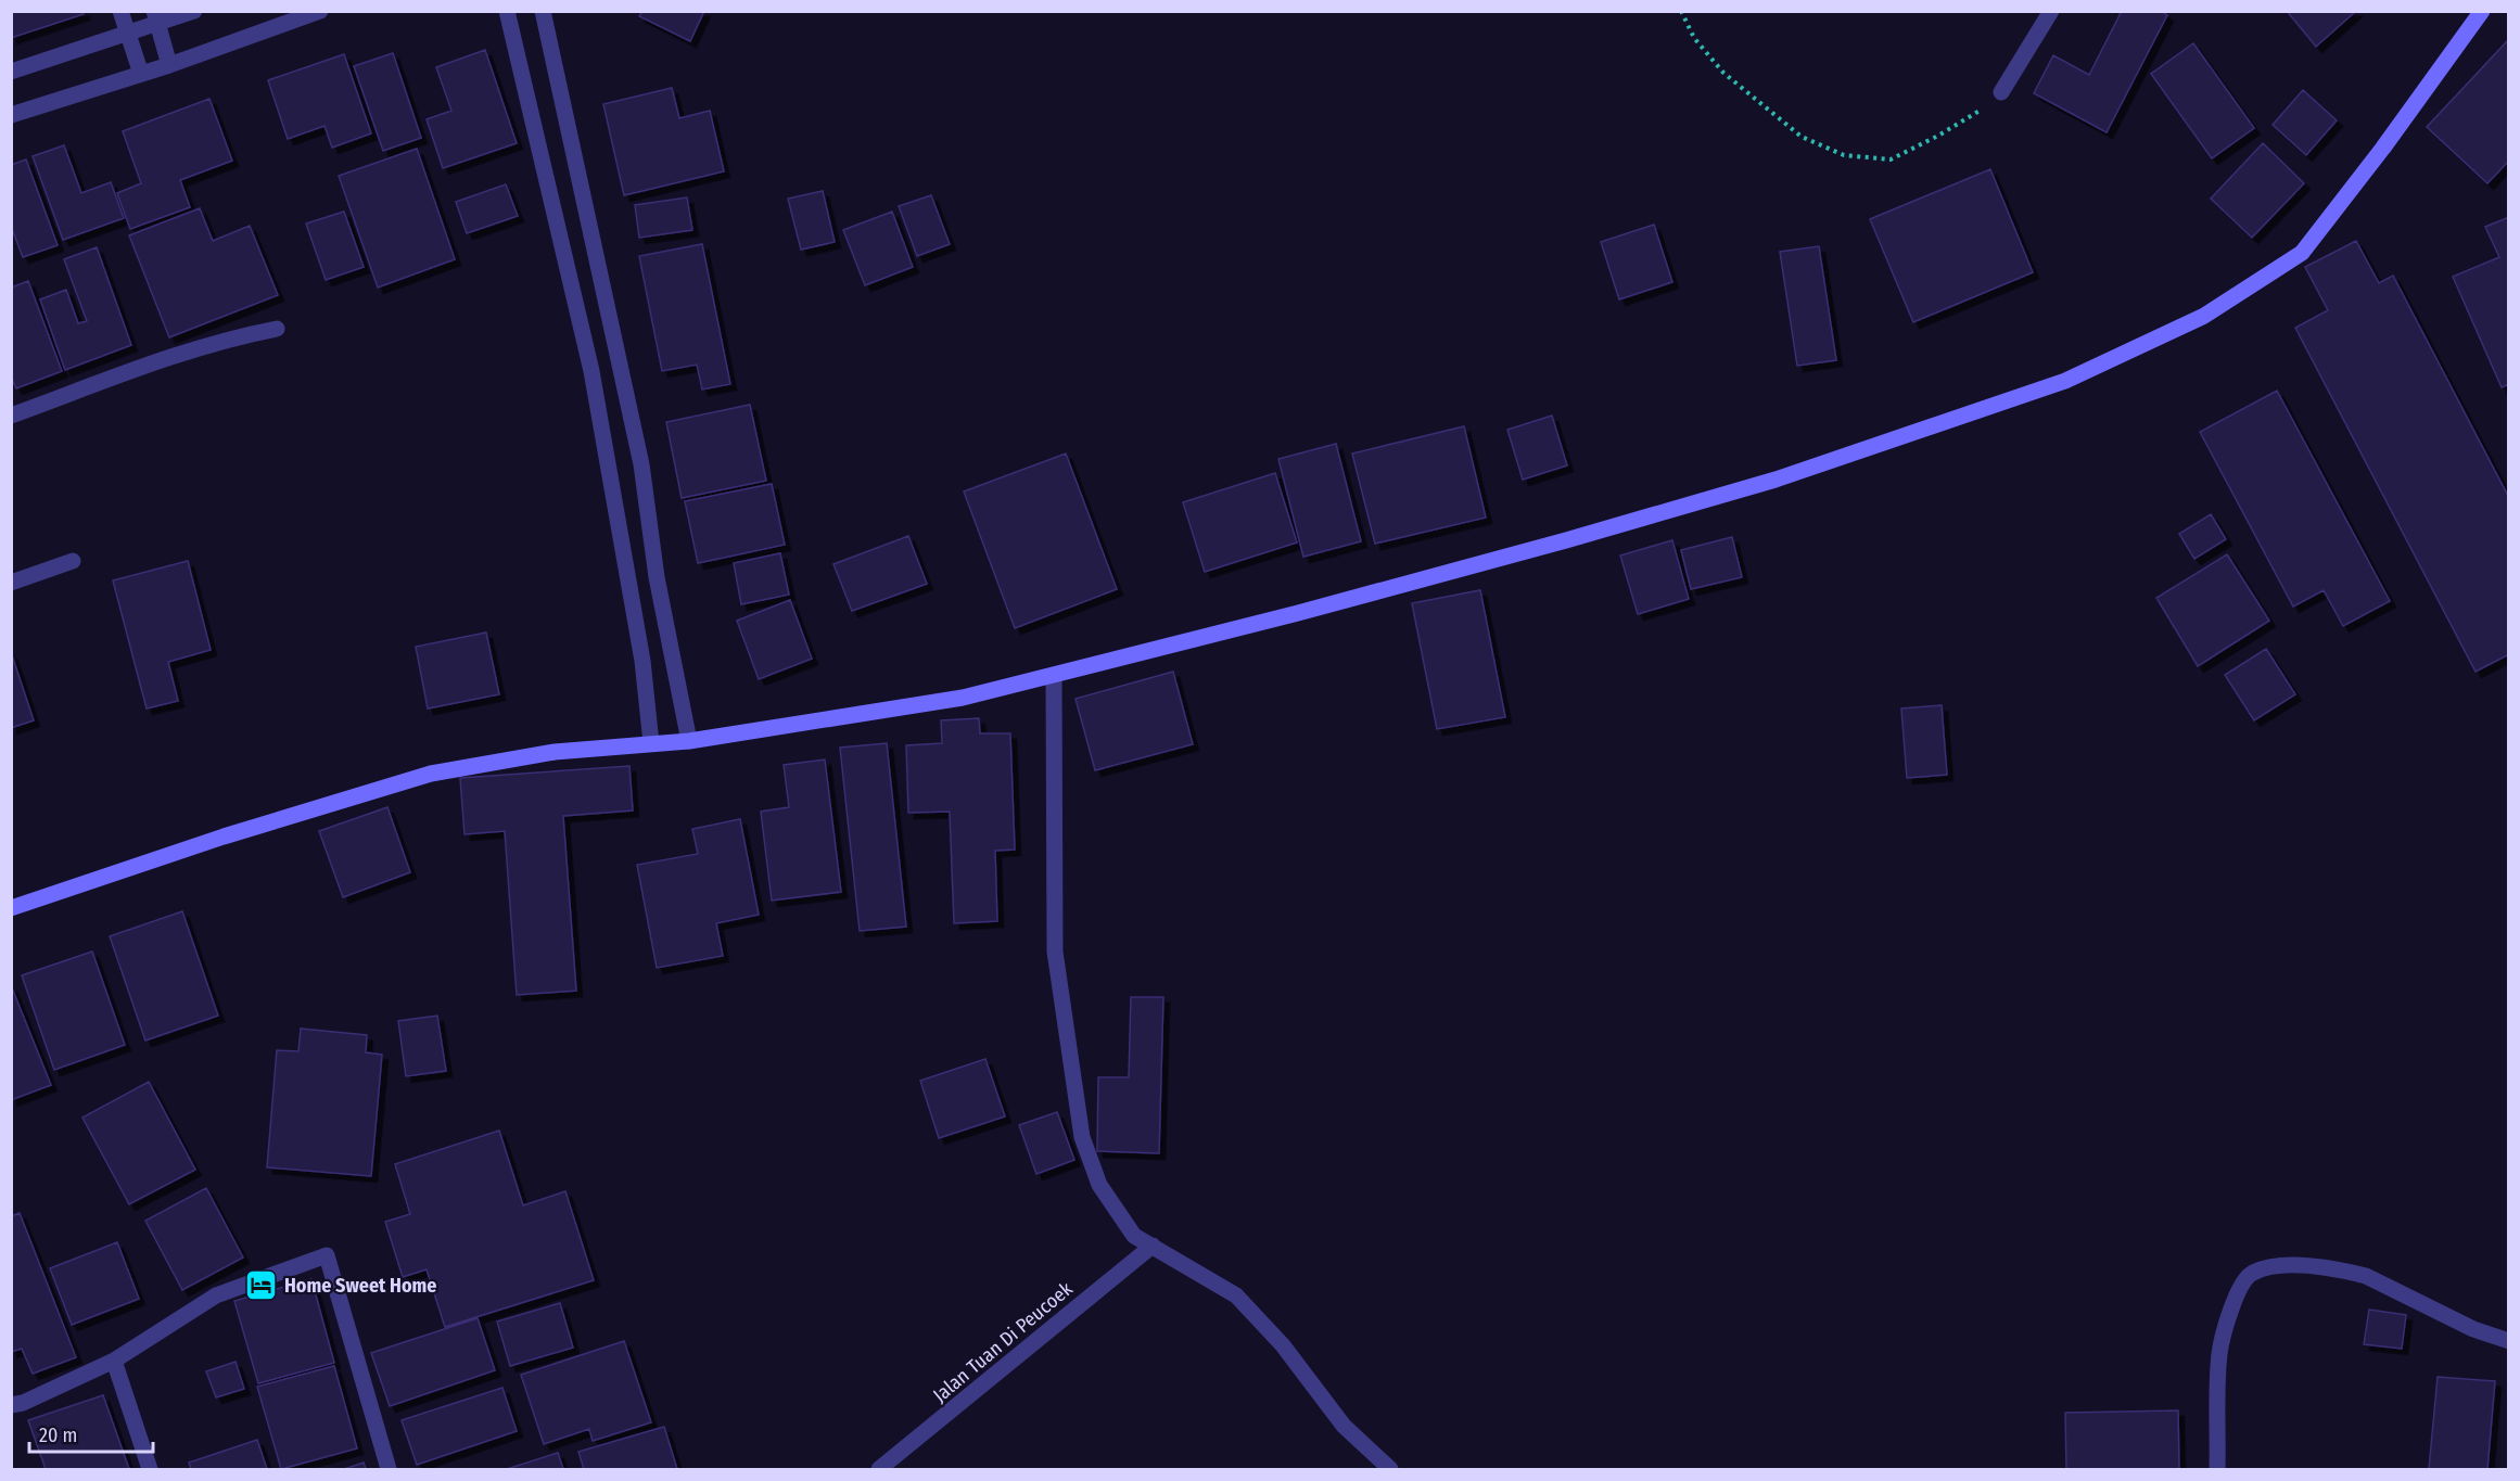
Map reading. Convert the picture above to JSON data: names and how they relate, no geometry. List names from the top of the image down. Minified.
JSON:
{"streets":{"street":["Jalan Tuan Di Peucoek"]},"places":{"hotel":["Home Sweet Home"]},"scale_bar":"20 m"}
